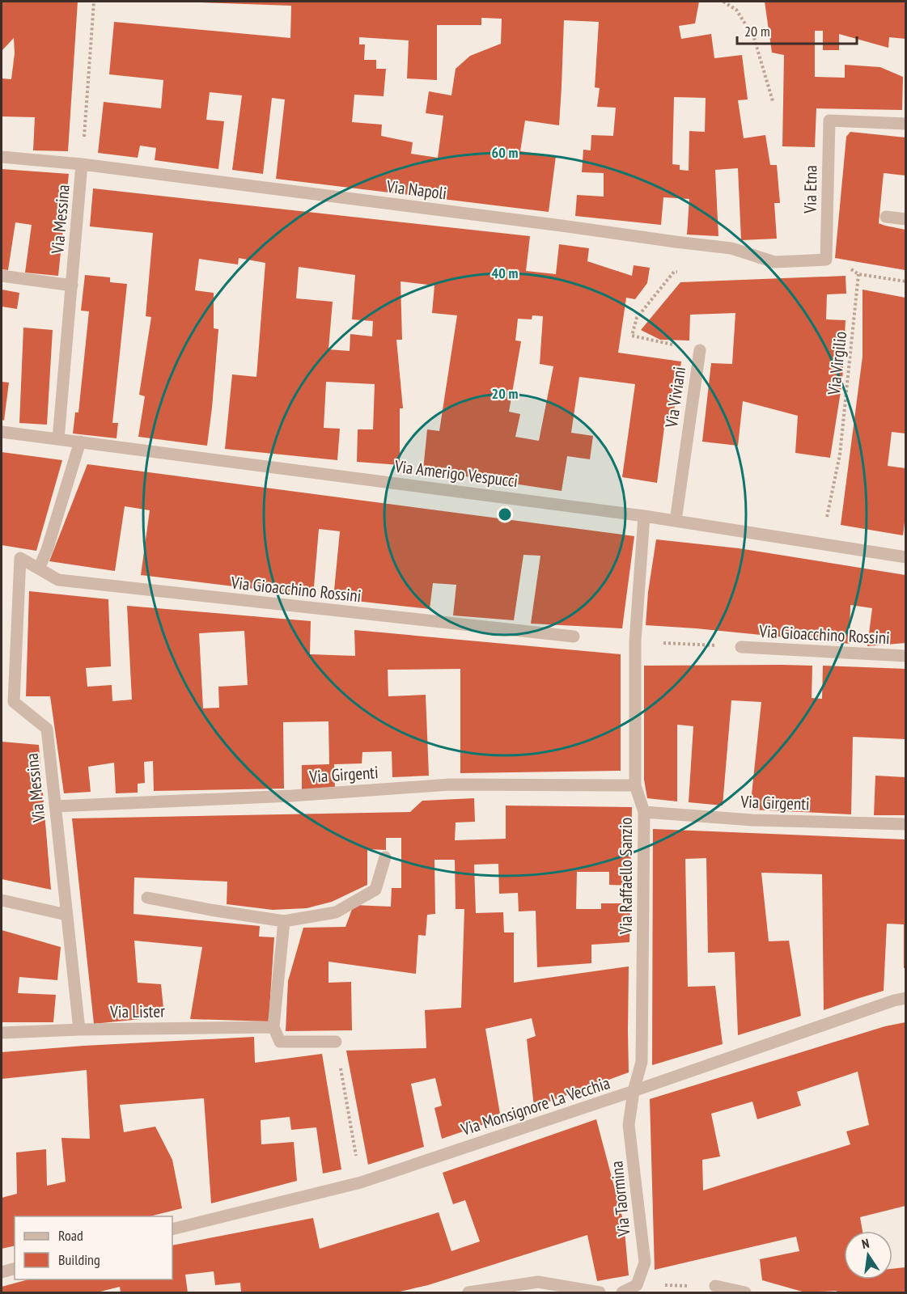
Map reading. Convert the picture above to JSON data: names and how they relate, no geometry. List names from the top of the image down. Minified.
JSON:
{"streets":{"street":["Via Etna","Via Napoli","Via Messina","Via Viviani","Via Amerigo Vespucci","Via Gioacchino Rossini","Via Girgenti","Via Raffaello Sanzio","Via Lister","Via Monsignore La Vecchia","Via Taormina"],"path":["Via Virgilio"]},"crossings":[["Via Etna","Via Napoli"],["Via Napoli","Via Messina"],["Via Messina","Via Amerigo Vespucci"],["Via Messina","Via Gioacchino Rossini"],["Via Messina","Via Girgenti"],["Via Messina","Via Lister"],["Via Virgilio","Via Amerigo Vespucci"],["Via Viviani","Via Amerigo Vespucci"],["Via Amerigo Vespucci","Via Raffaello Sanzio"],["Via Girgenti","Via Raffaello Sanzio"],["Via Raffaello Sanzio","Via Monsignore La Vecchia"],["Via Raffaello Sanzio","Via Taormina"],["Via Monsignore La Vecchia","Via Taormina"]],"legend":["Road","Building"],"scale_bar":"20 m","north":"top","rings":["60 m","40 m","20 m"]}
